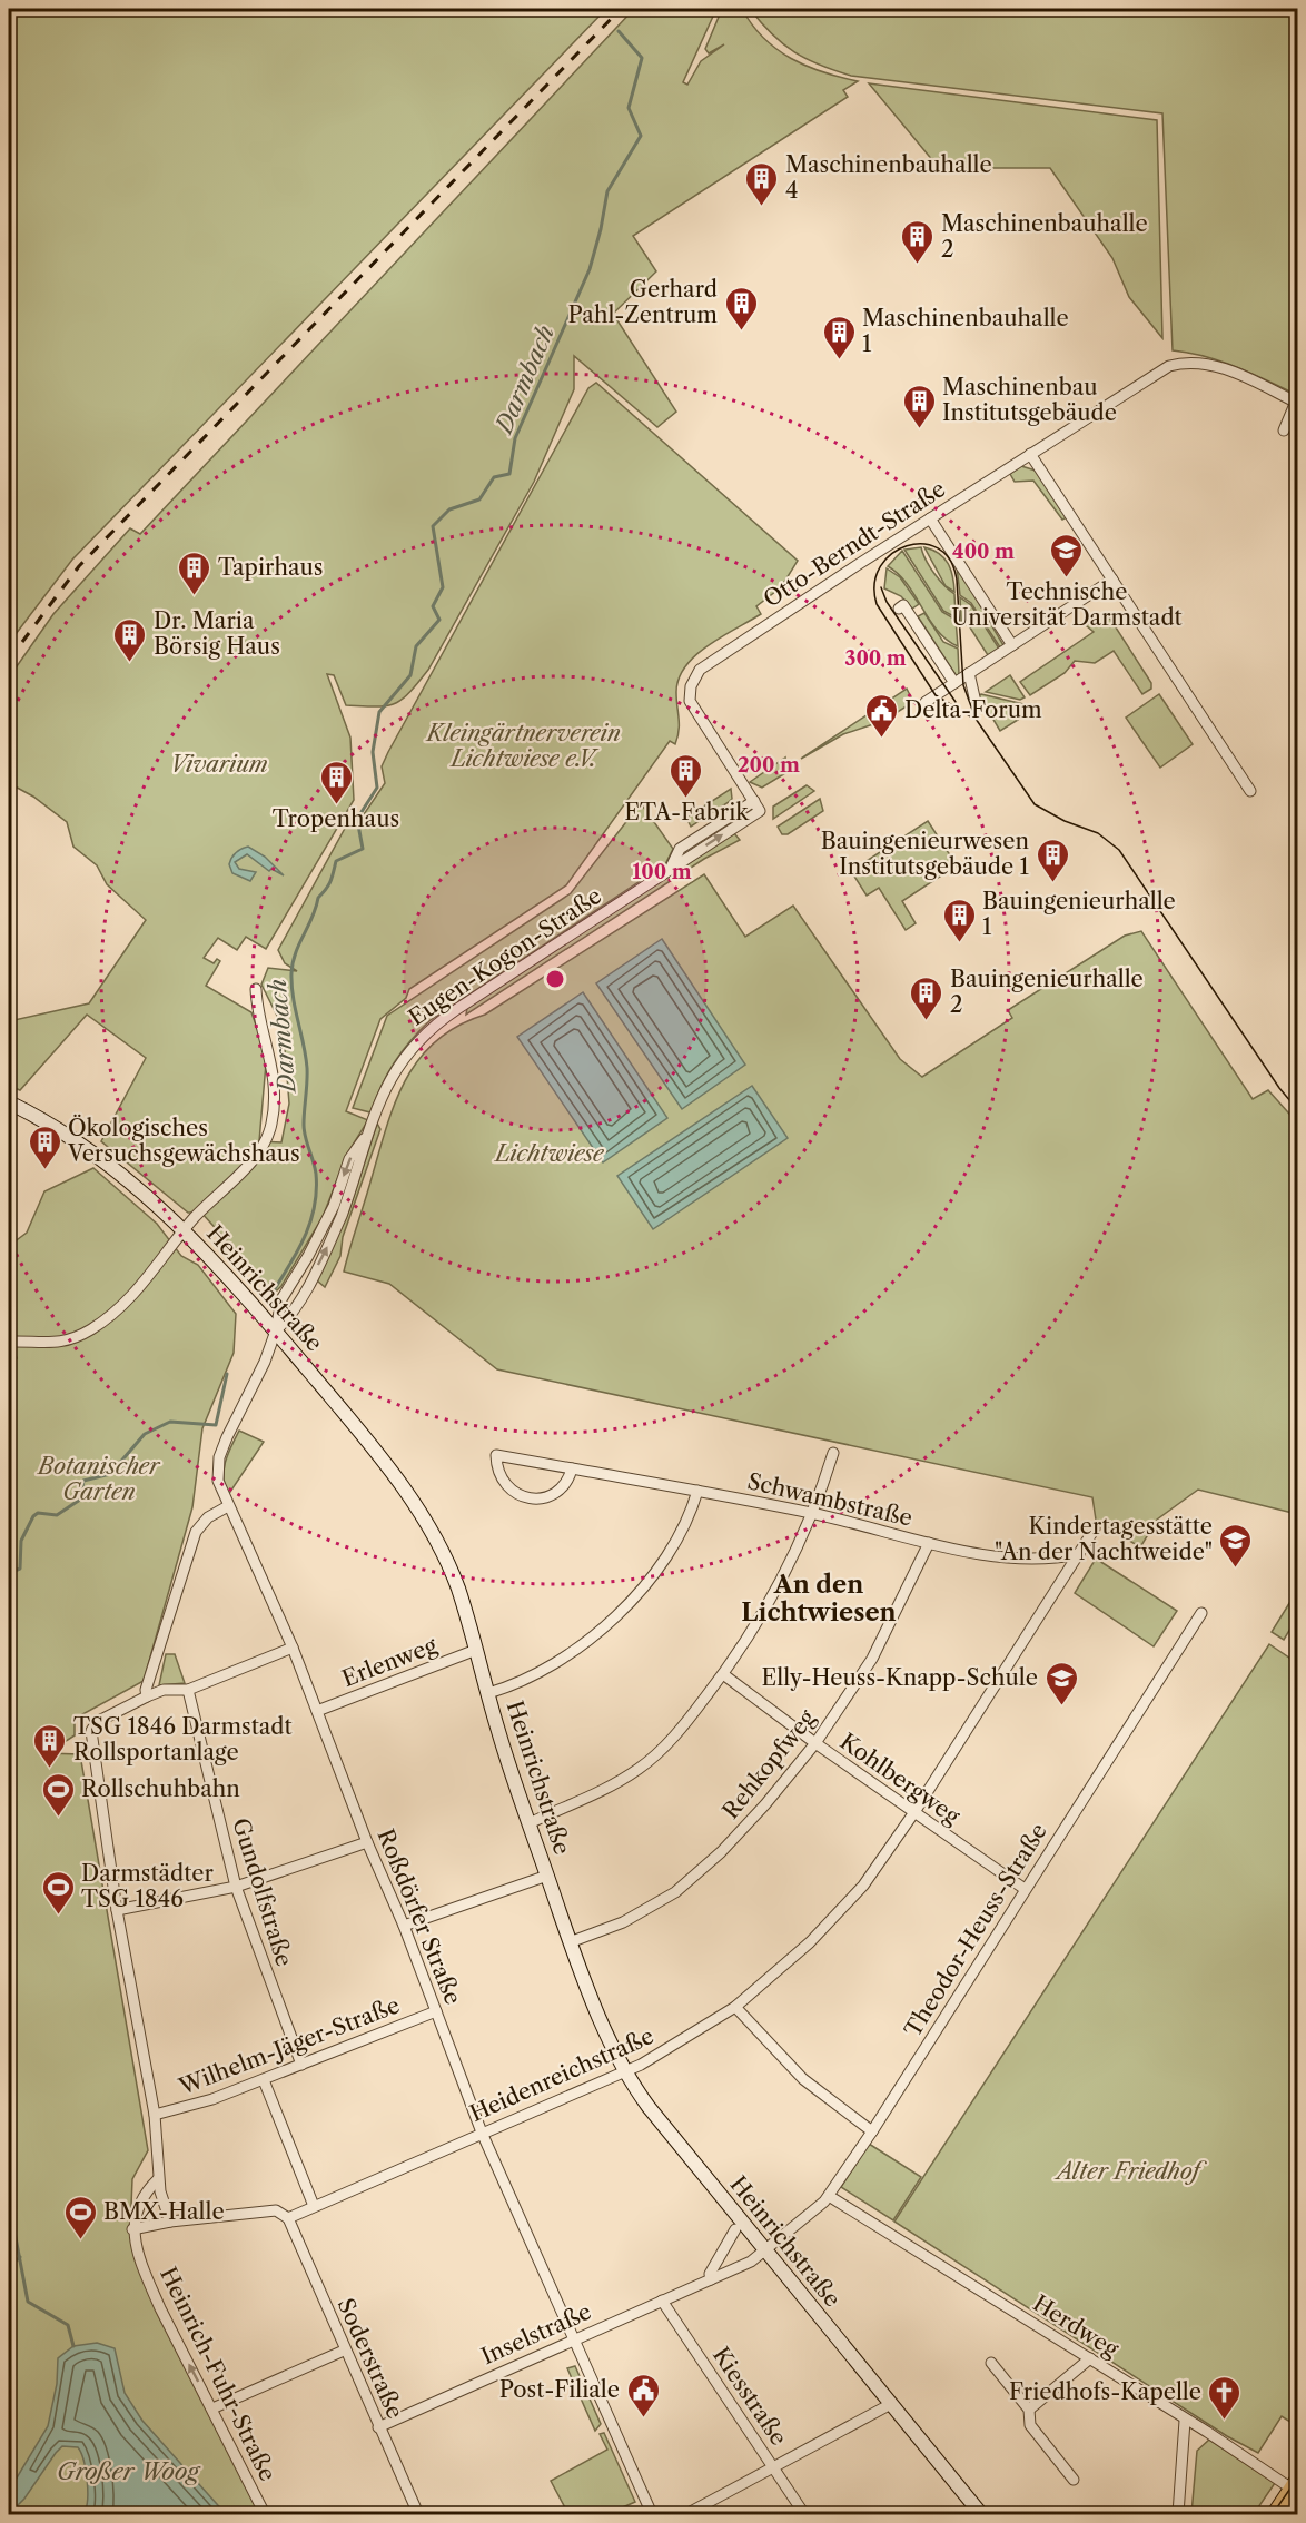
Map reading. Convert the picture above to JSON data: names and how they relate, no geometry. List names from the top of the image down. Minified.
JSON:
{"streets":{"main road":["Heinrichstraße"],"street":["Otto-Berndt-Straße","Eugen-Kogon-Straße","Schwambstraße","Erlenweg","Rehkopfweg","Kohlbergweg","Gundolfstraße","Roßdörfer Straße","Theodor-Heuss-Straße","Wilhelm-Jäger-Straße","Heidenreichstraße","Herdweg","Inselstraße","Soderstraße","Heinrich-Fuhr-Straße","Kiesstraße"]},"crossings":[["Otto-Berndt-Straße","Eugen-Kogon-Straße"],["Eugen-Kogon-Straße","Heinrichstraße"],["Eugen-Kogon-Straße","Roßdörfer Straße"],["Heinrichstraße","Erlenweg"],["Heinrichstraße","Rehkopfweg"],["Heinrichstraße","Roßdörfer Straße"],["Heinrichstraße","Theodor-Heuss-Straße"],["Heinrichstraße","Heidenreichstraße"],["Heinrichstraße","Inselstraße"],["Schwambstraße","Rehkopfweg"],["Schwambstraße","Heidenreichstraße"],["Erlenweg","Roßdörfer Straße"],["Rehkopfweg","Kohlbergweg"],["Kohlbergweg","Theodor-Heuss-Straße"],["Kohlbergweg","Heidenreichstraße"],["Gundolfstraße","Wilhelm-Jäger-Straße"],["Roßdörfer Straße","Wilhelm-Jäger-Straße"],["Roßdörfer Straße","Heidenreichstraße"],["Roßdörfer Straße","Inselstraße"],["Theodor-Heuss-Straße","Herdweg"],["Theodor-Heuss-Straße","Inselstraße"],["Heidenreichstraße","Soderstraße"],["Inselstraße","Soderstraße"],["Inselstraße","Kiesstraße"]],"one_way":["Heinrich-Fuhr-Straße"],"districts":["An den Lichtwiesen"],"water":["Darmbach","Großer Woog"],"parks":["Kleingärtnerverein Lichtwiese e.V.","Vivarium","Lichtwiese","Botanischer Garten","Alter Friedhof"],"places":{"building":["Maschinenbauhalle 4","Maschinenbauhalle 2","Gerhard Pahl-Zentrum","Maschinenbauhalle 1","Maschinenbau Institutsgebäude","Tapirhaus","Dr. Maria Börsig Haus","ETA-Fabrik","Tropenhaus","Bauingenieurwesen Institutsgebäude 1","Bauingenieurhalle 1","Bauingenieurhalle 2","Ökologisches Versuchsgewächshaus","TSG 1846 Darmstadt Rollsportanlage"],"school or university":["Technische Universität Darmstadt","Kindertagesstätte \"An der Nachtweide\"","Elly-Heuss-Knapp-Schule"],"public building":["Delta-Forum","Post-Filiale"],"sports":["Rollschuhbahn","Darmstädter TSG 1846","BMX-Halle"],"church":["Friedhofs-Kapelle"]},"rings":["400 m","300 m","200 m","100 m"]}
